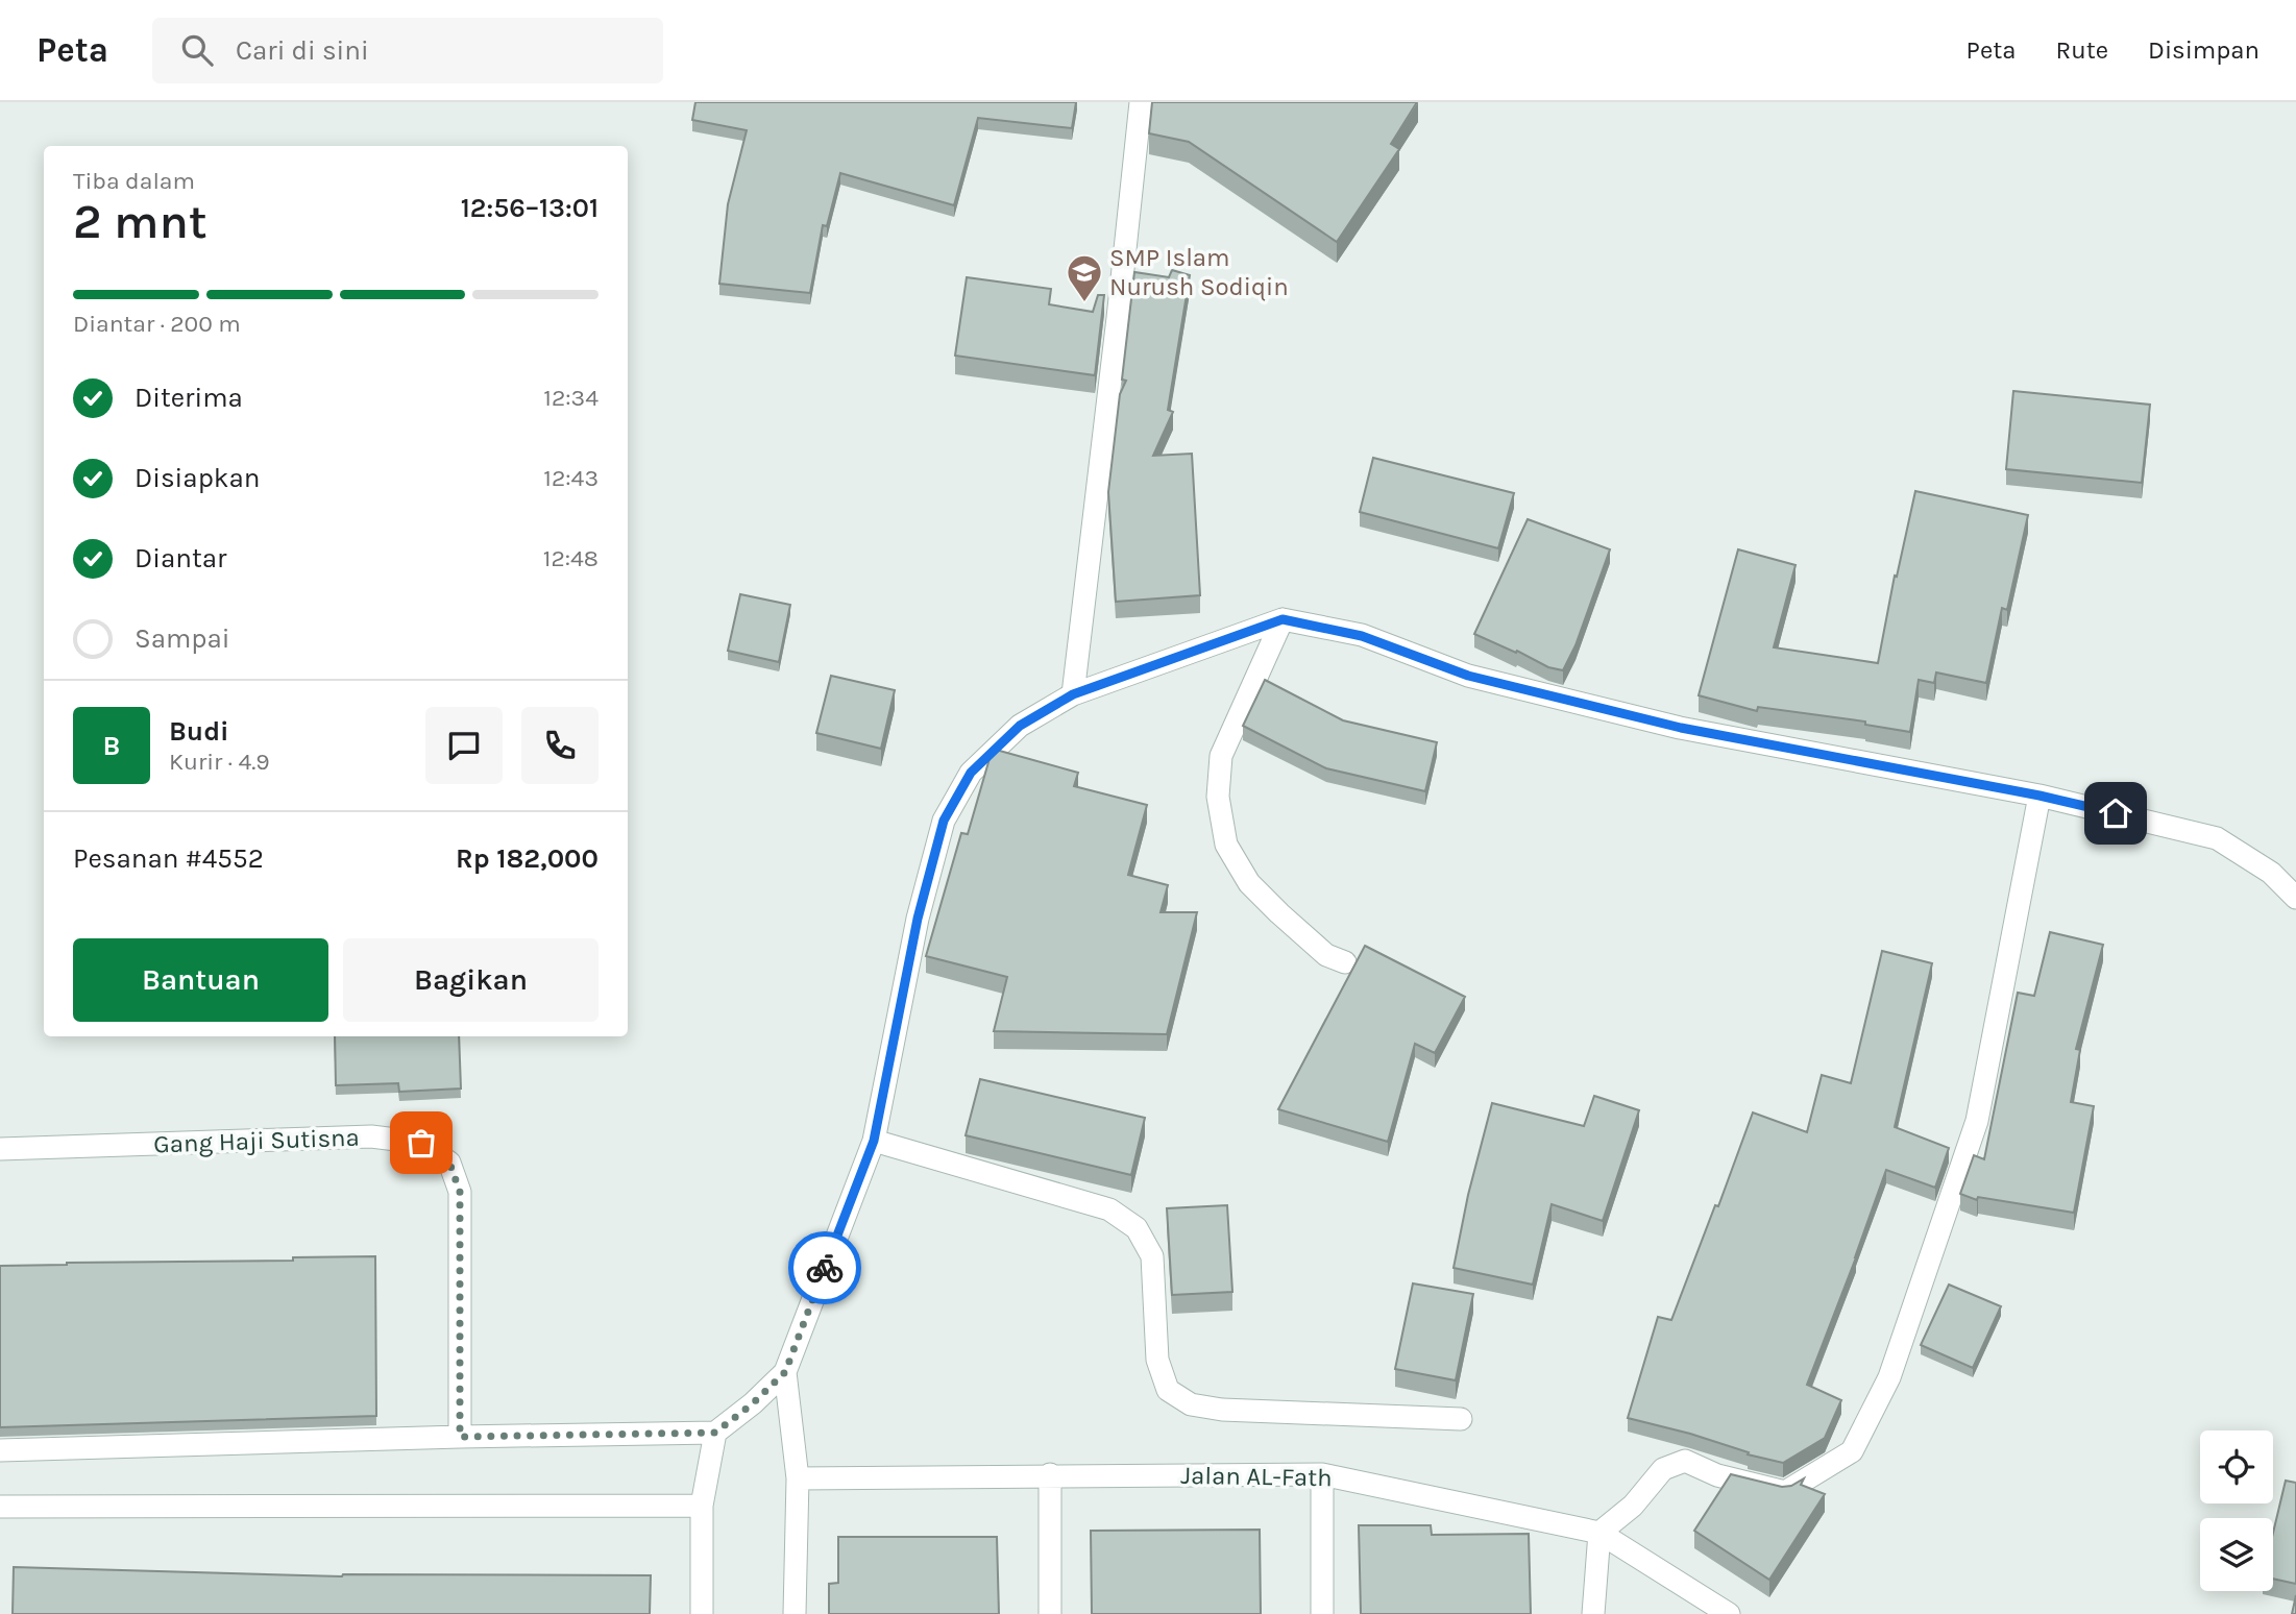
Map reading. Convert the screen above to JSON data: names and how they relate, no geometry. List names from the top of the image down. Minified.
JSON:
{"streets":{"street":["Gang Haji Sutisna","Jalan AL-Fath"]},"places":{"school or university":["SMP Islam Nurush Sodiqin"]},"page":{"header":"Peta","search":"Cari di sini","nav":["Peta","Rute","Disimpan"],"heading":["2 mnt","Tiba dalam","12:56–13:01"],"panel":["Budi","Kurir · 4.9","Pesanan #4552","Rp 182,000"],"bar":"Diantar · 200 m","list":[["Diterima","12:34"],["Disiapkan","12:43"],["Diantar","12:48"],"Sampai"],"round":"B","buttons":["Bantuan","Bagikan"]}}
